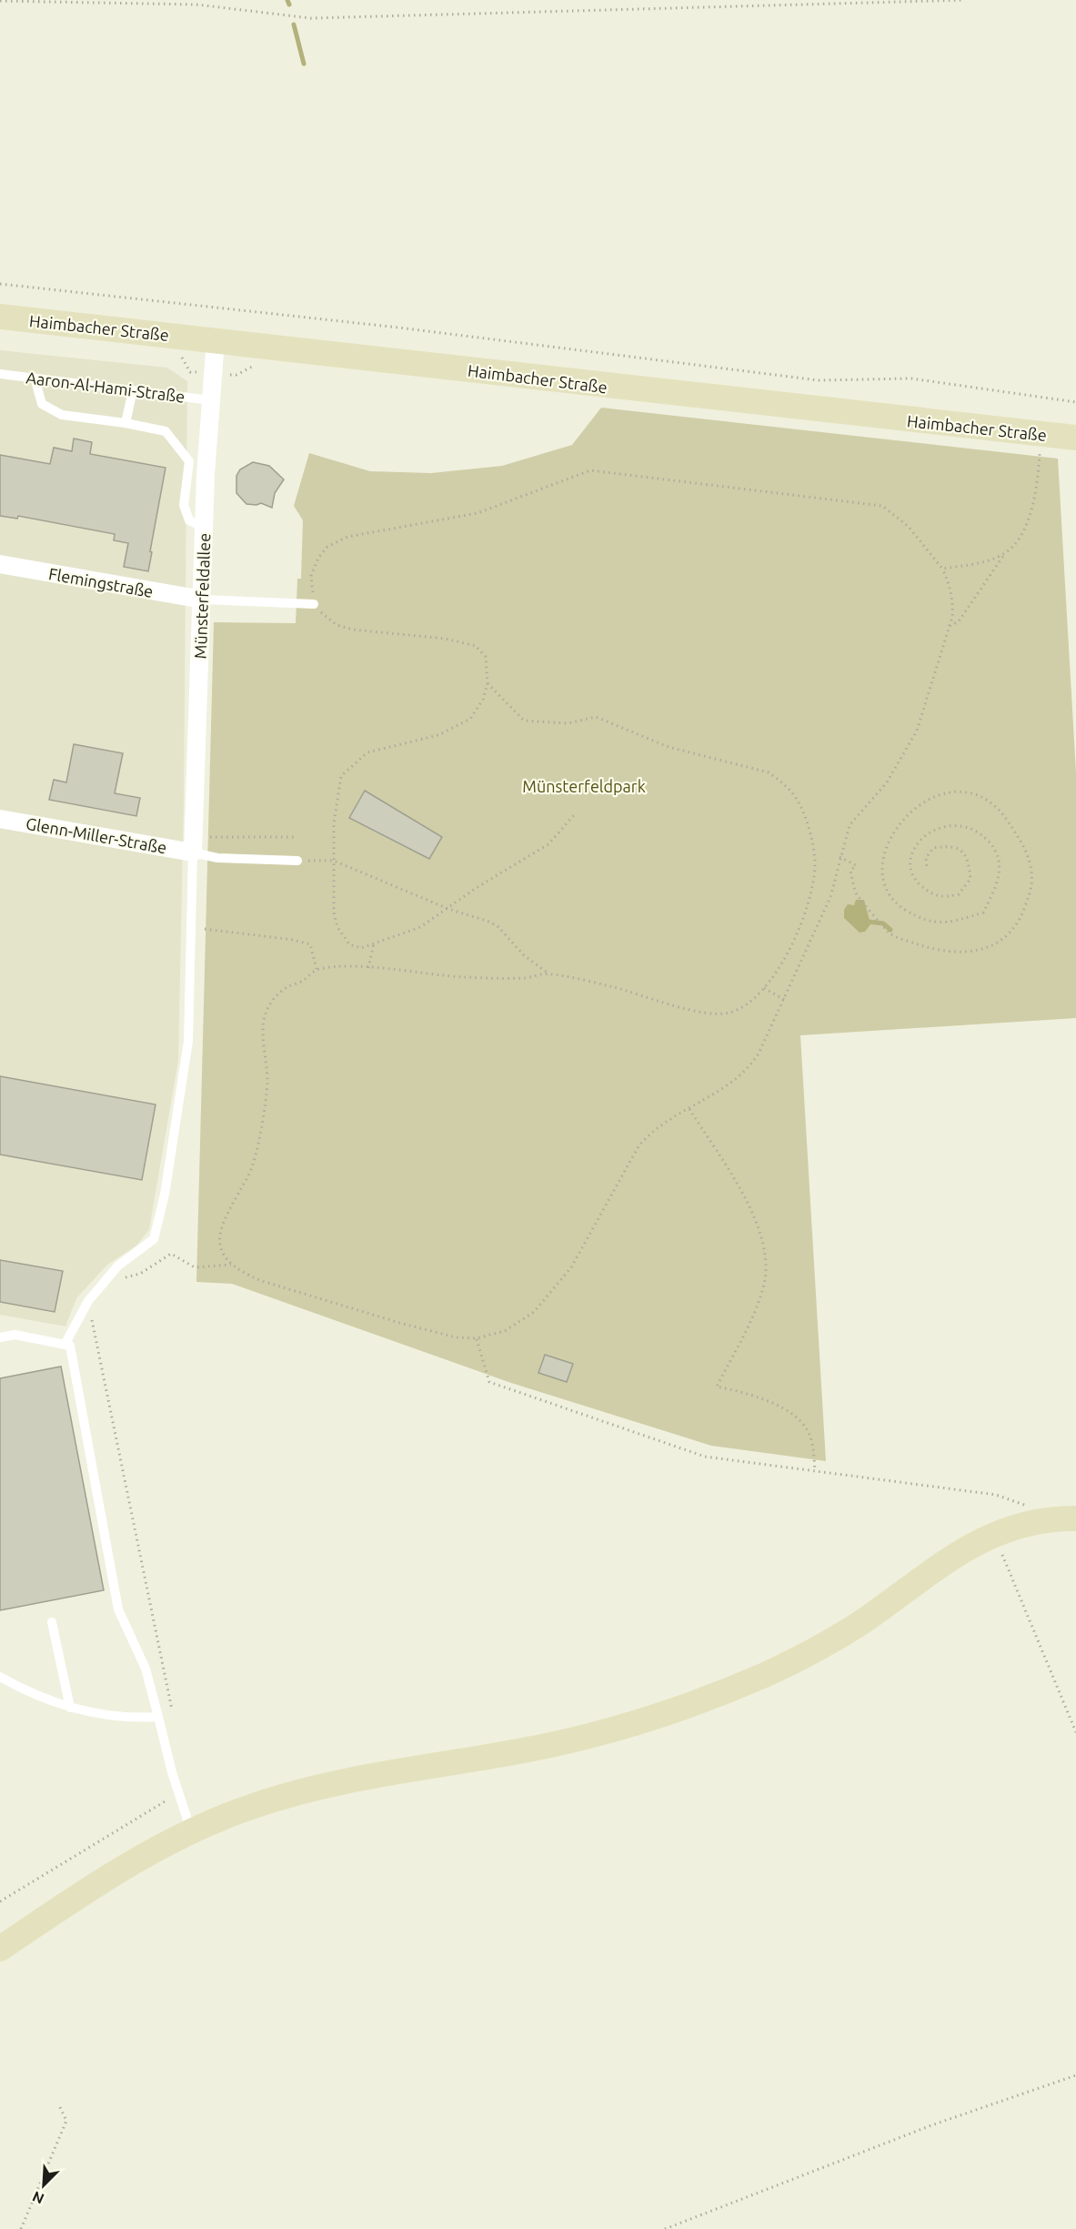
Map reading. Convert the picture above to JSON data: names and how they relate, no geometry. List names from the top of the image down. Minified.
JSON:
{"streets":{"street":["Haimbacher Straße","Flemingstraße","Münsterfeldallee","Glenn-Miller-Straße"],"lane":["Aaron-Al-Hami-Straße"]},"crossings":[["Haimbacher Straße","Münsterfeldallee"],["Aaron-Al-Hami-Straße","Münsterfeldallee"],["Flemingstraße","Münsterfeldallee"],["Münsterfeldallee","Glenn-Miller-Straße"]],"parks":["Münsterfeldpark"],"north":"bottom left"}
